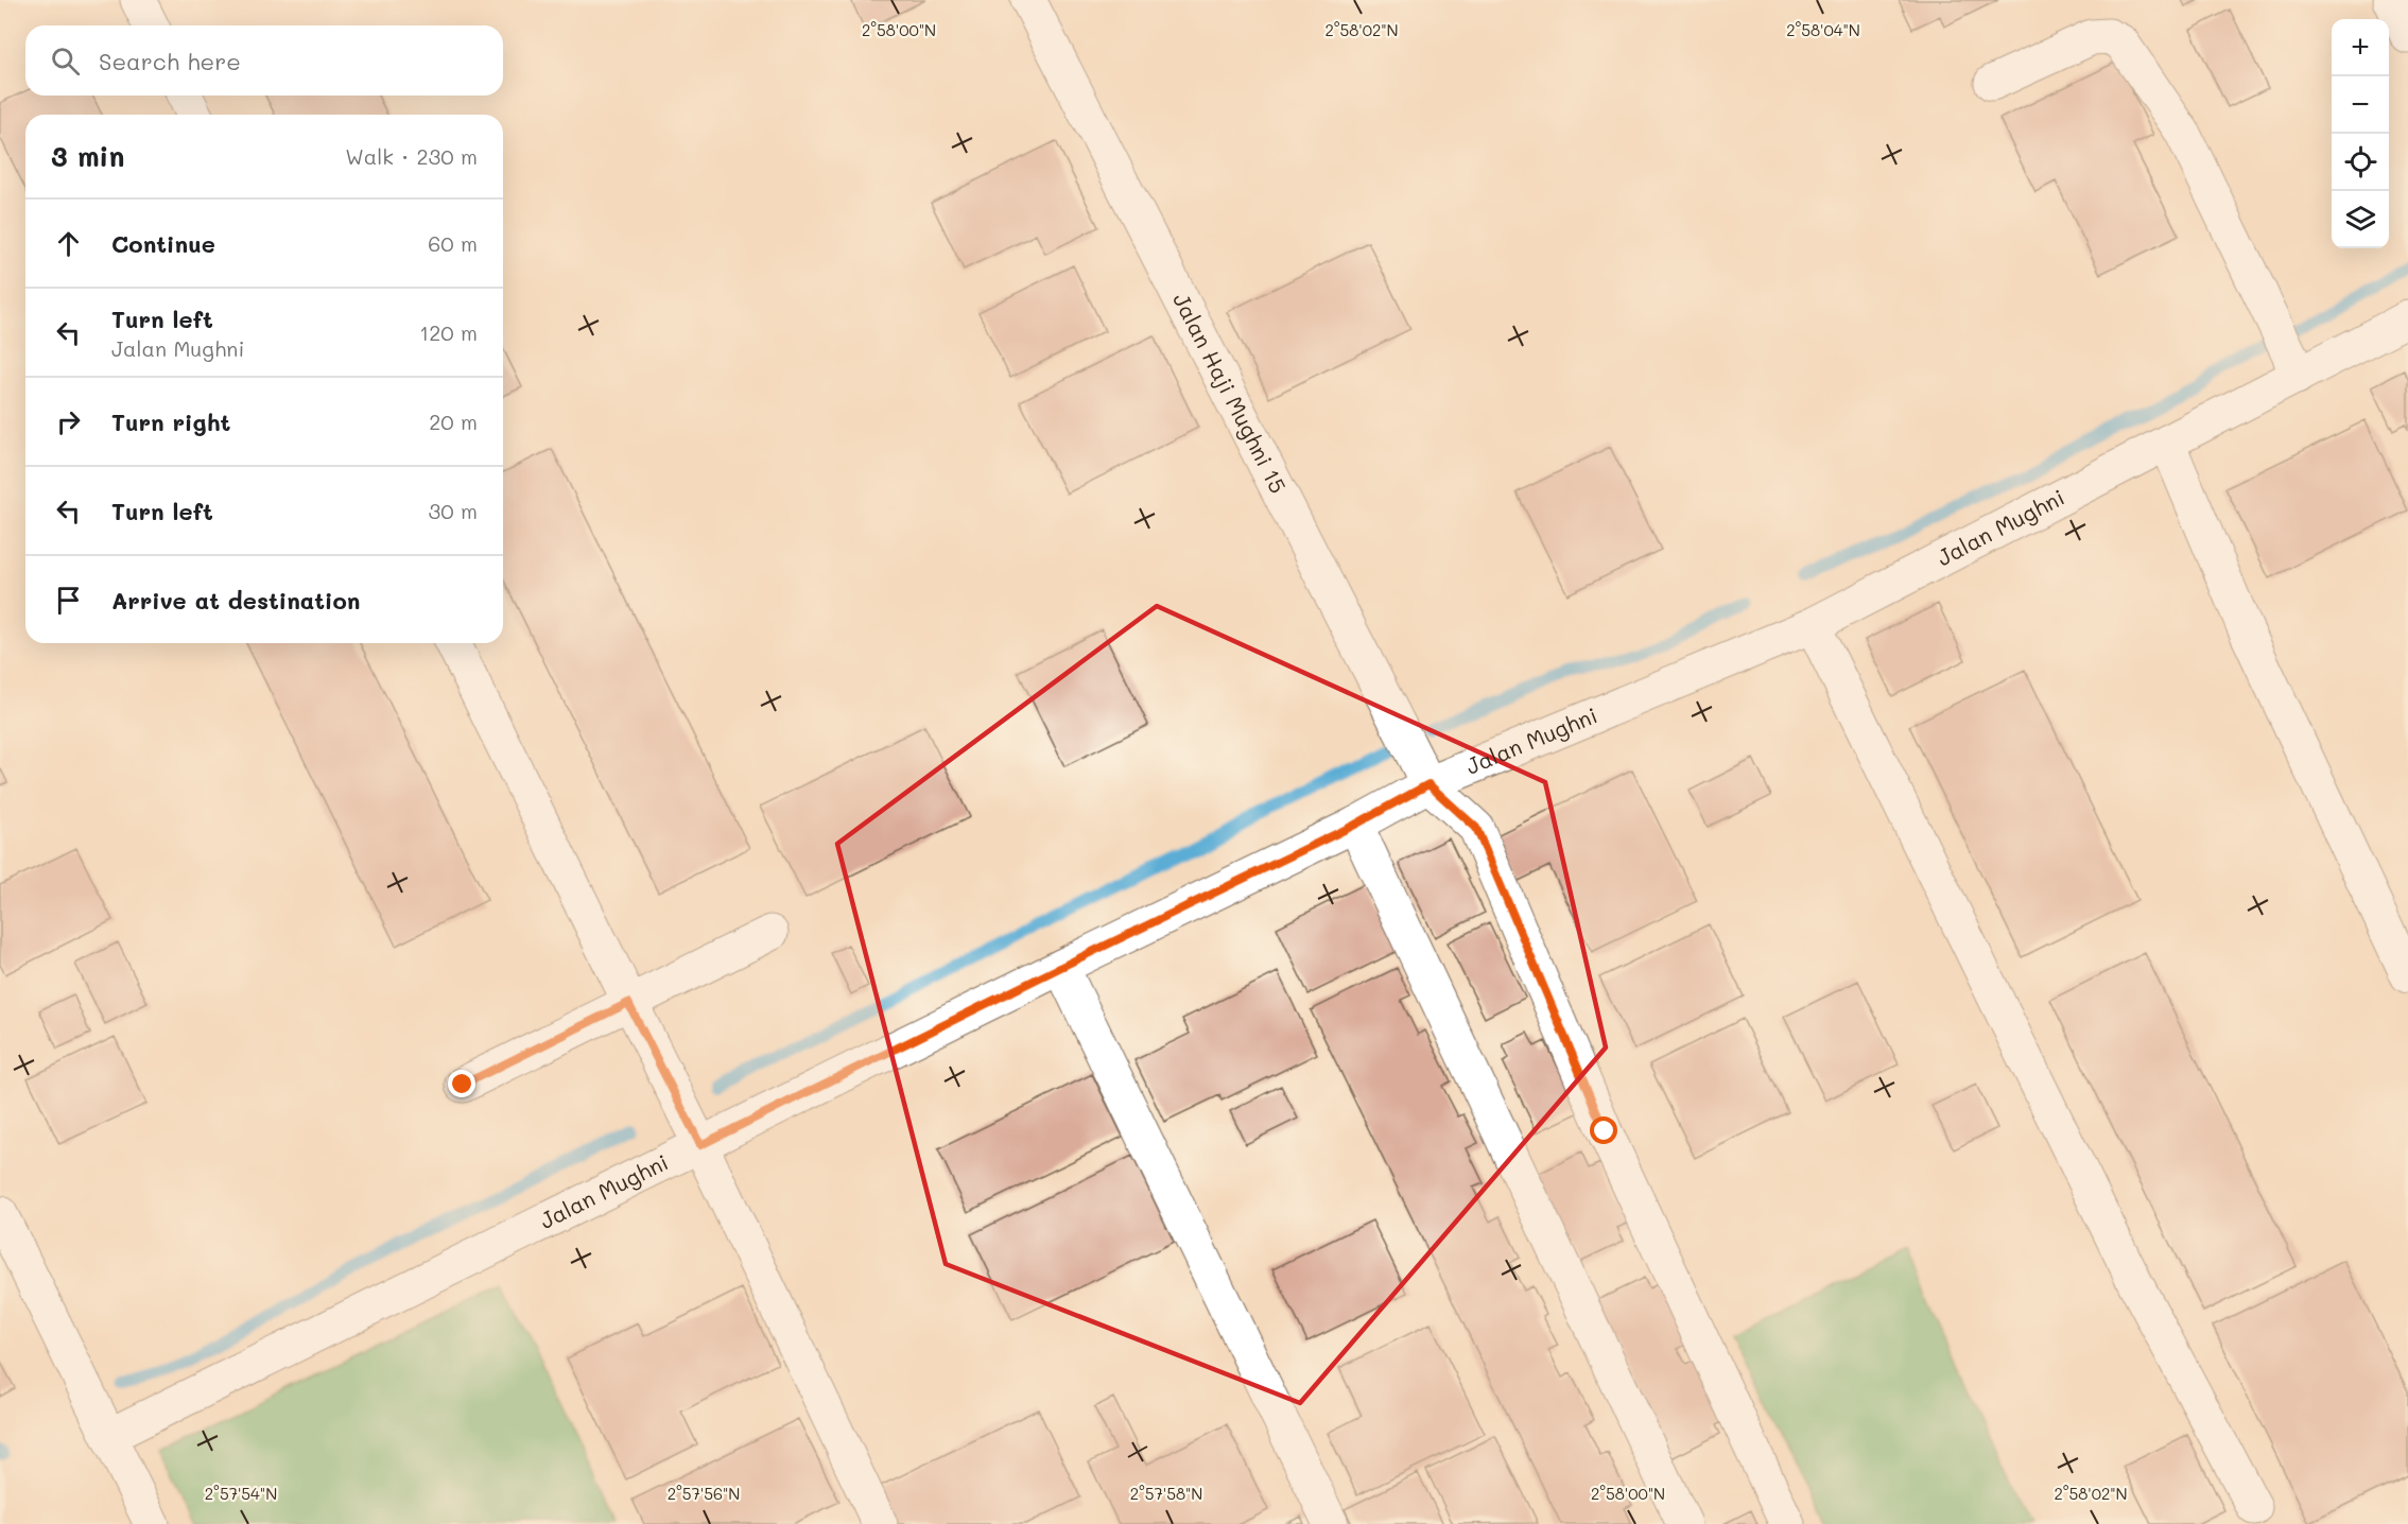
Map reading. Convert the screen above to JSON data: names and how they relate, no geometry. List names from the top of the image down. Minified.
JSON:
{"streets":{"street":["Jalan Haji Mughni 15","Jalan Mughni"]},"crossings":[["Jalan Haji Mughni 15","Jalan Mughni"]],"page":{"map_buttons":["+","−"],"search":"Search here","heading":["3 min","Walk · 230 m"],"list":[["Continue","60 m"],["Turn left","Jalan Mughni","120 m"],["Turn right","20 m"],["Turn left","30 m"],"Arrive at destination"]},"coordinates":["2°58'00\"N","2°58'02\"N","2°58'04\"N","2°57'54\"N","2°57'56\"N","2°57'58\"N"]}
